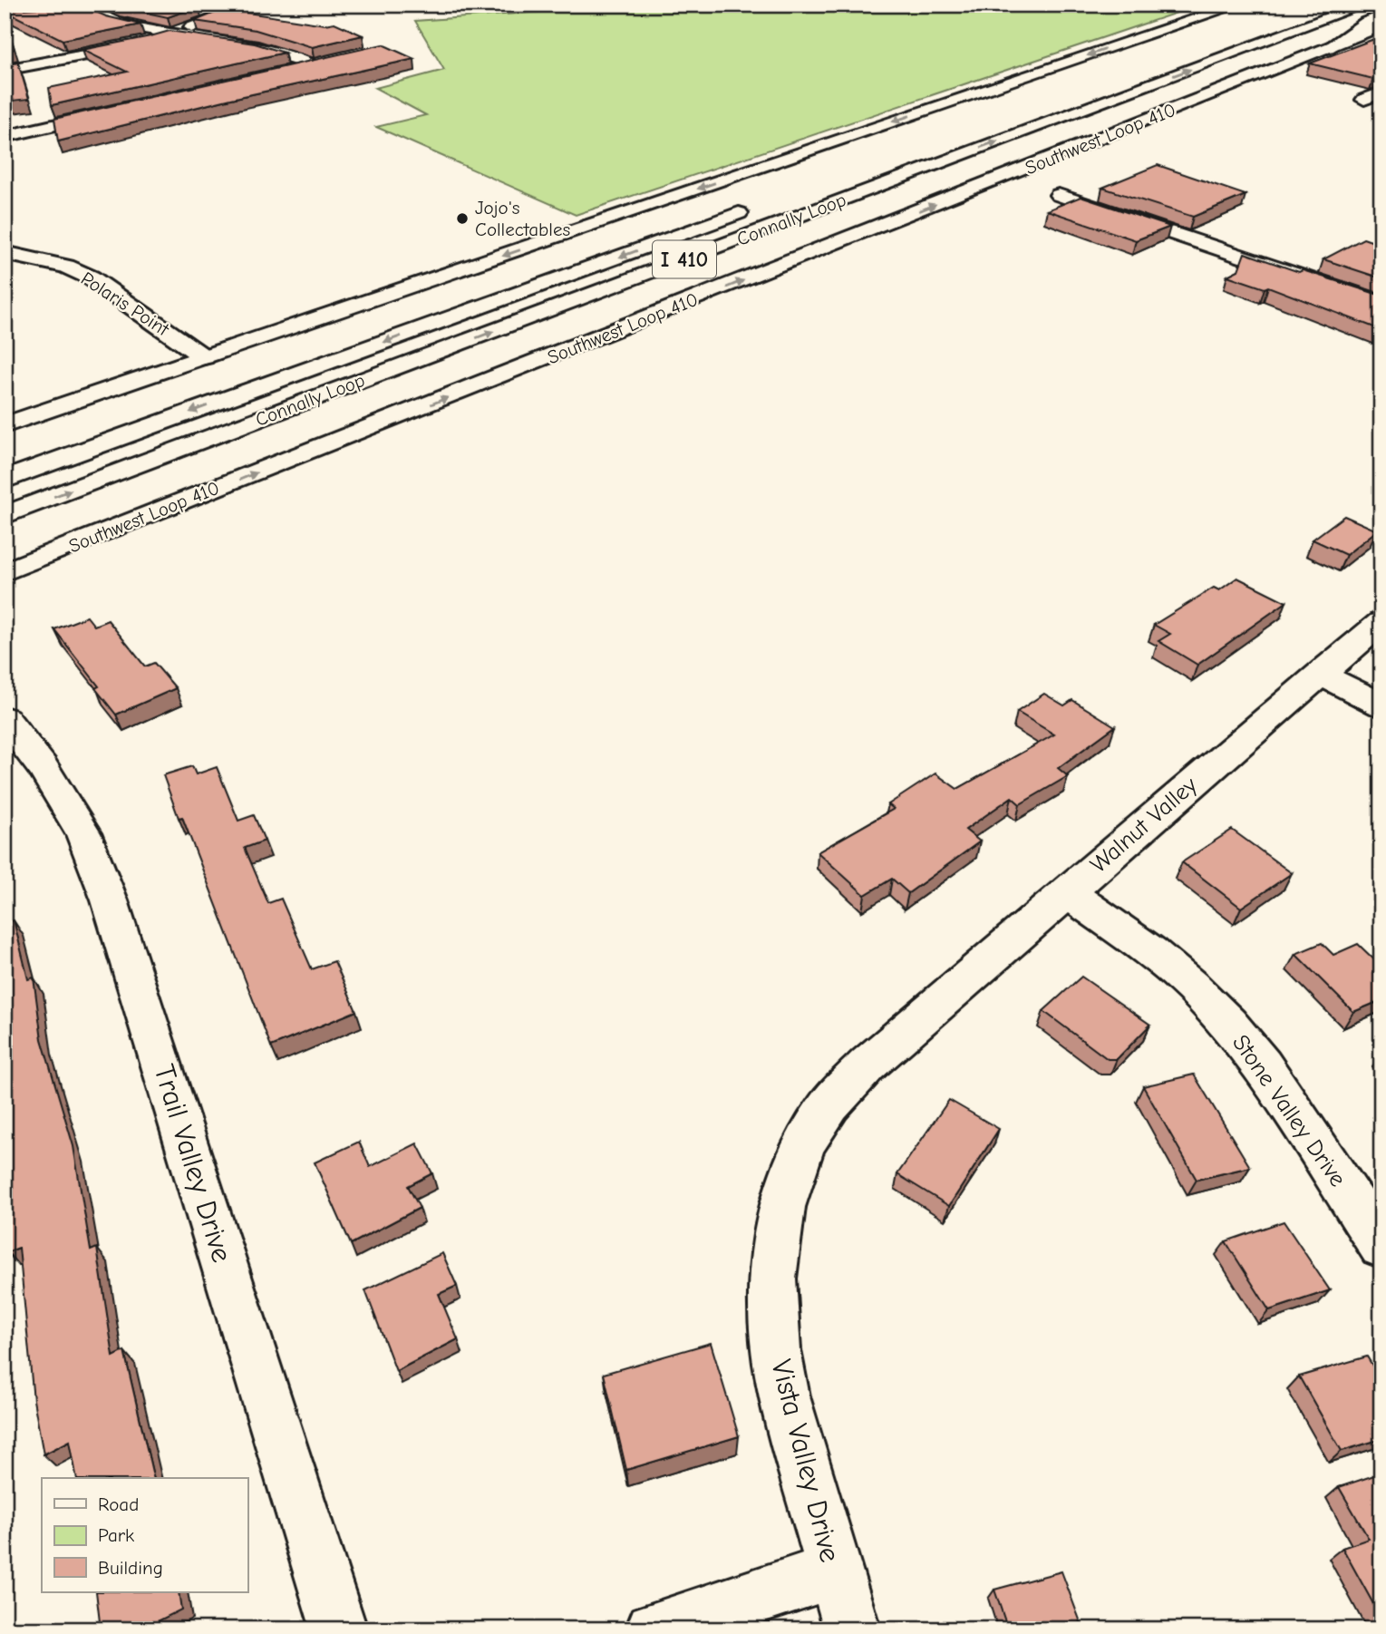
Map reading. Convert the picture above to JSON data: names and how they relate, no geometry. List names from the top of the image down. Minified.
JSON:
{"streets":{"main road":["Southwest Loop 410","Connally Loop","I 410","Polaris Point","Walnut Valley","Stone Valley Drive","Trail Valley Drive","Vista Valley Drive"]},"crossings":[["Walnut Valley","Stone Valley Drive"],["Walnut Valley","Vista Valley Drive"]],"places":["Jojo's Collectables"],"legend":["Road","Park","Building"]}
